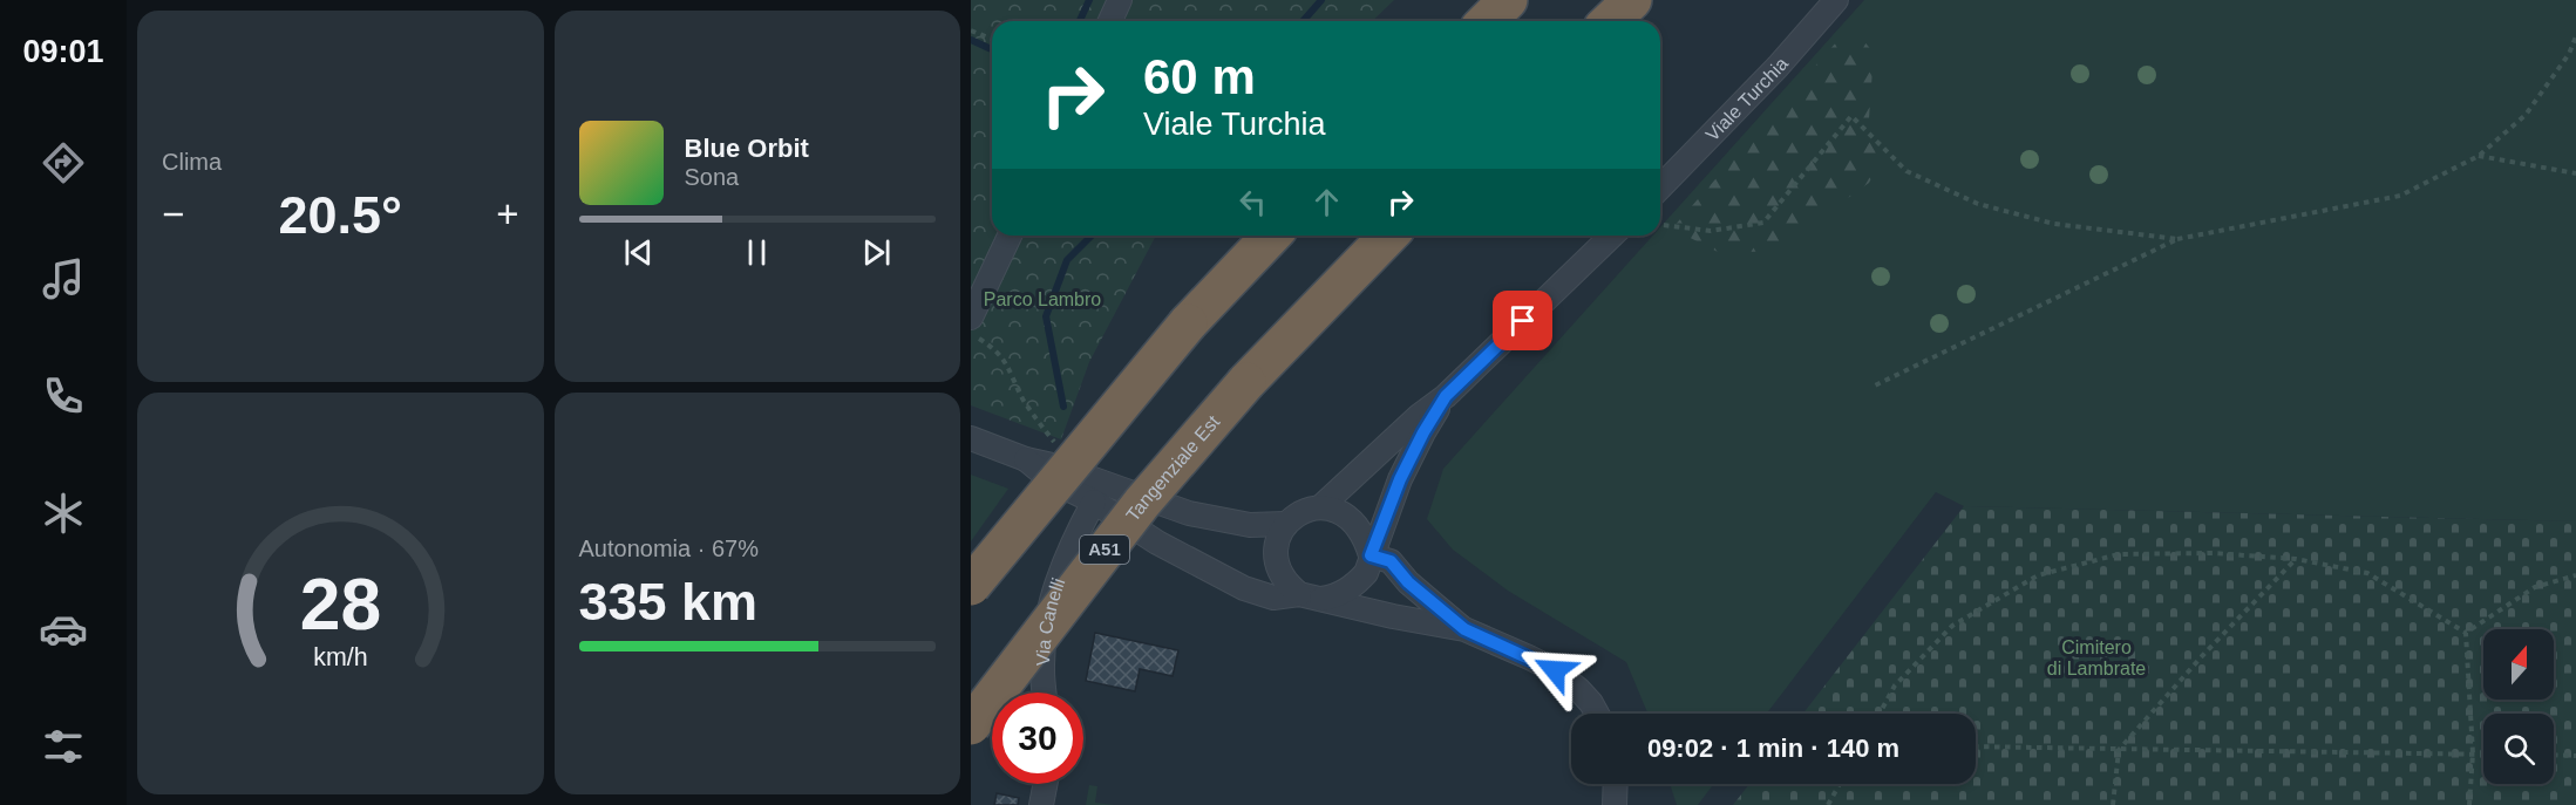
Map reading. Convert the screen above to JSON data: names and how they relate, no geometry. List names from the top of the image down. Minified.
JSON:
{"streets":{"highway":["Tangenziale Est","A51"],"street":["Viale Turchia","Via Canelli"]},"parks":["Parco Lambro","Cimitero di Lambrate"],"north":"top","page":{"tabs":"09:01","tile":["Clima",["Autonomia · 67%","335 km"]],"turn":["60 m","Viale Turchia"],"song":["Blue Orbit","Sona"],"heat":["−","20.5°","+"],"limit":"30","trip":"09:02 · 1 min · 140 m","gauge":["28","km/h"]}}
